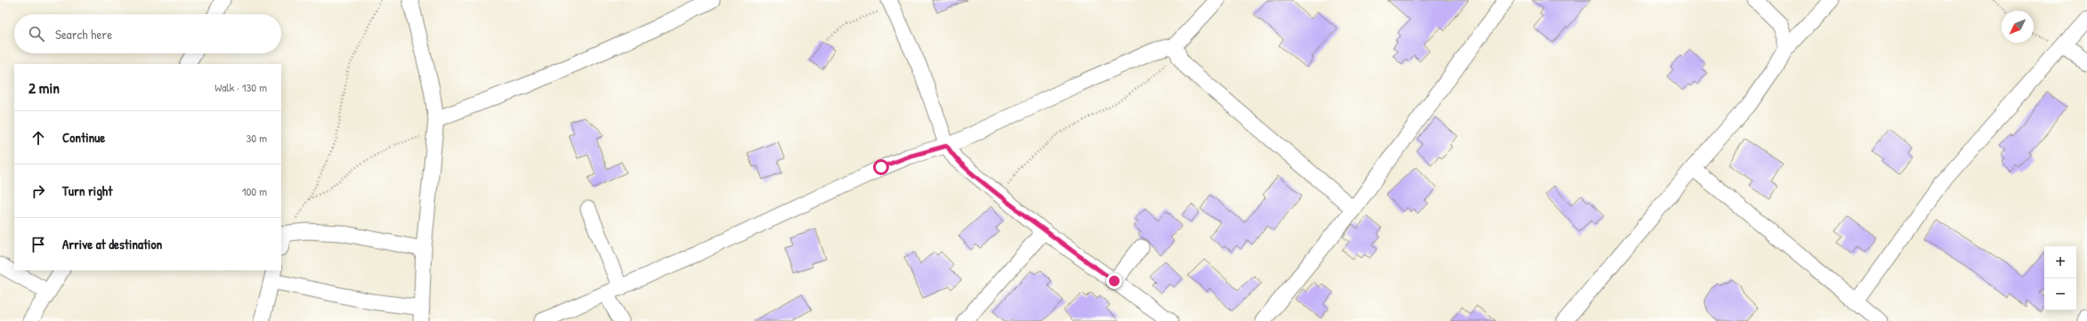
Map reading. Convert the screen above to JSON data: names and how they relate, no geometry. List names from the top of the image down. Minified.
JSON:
{"north":"bottom left","page":{"search":"Search here","heading":["2 min","Walk · 130 m"],"list":[["Continue","30 m"],["Turn right","100 m"],"Arrive at destination"],"map_buttons":["+","−"]}}
